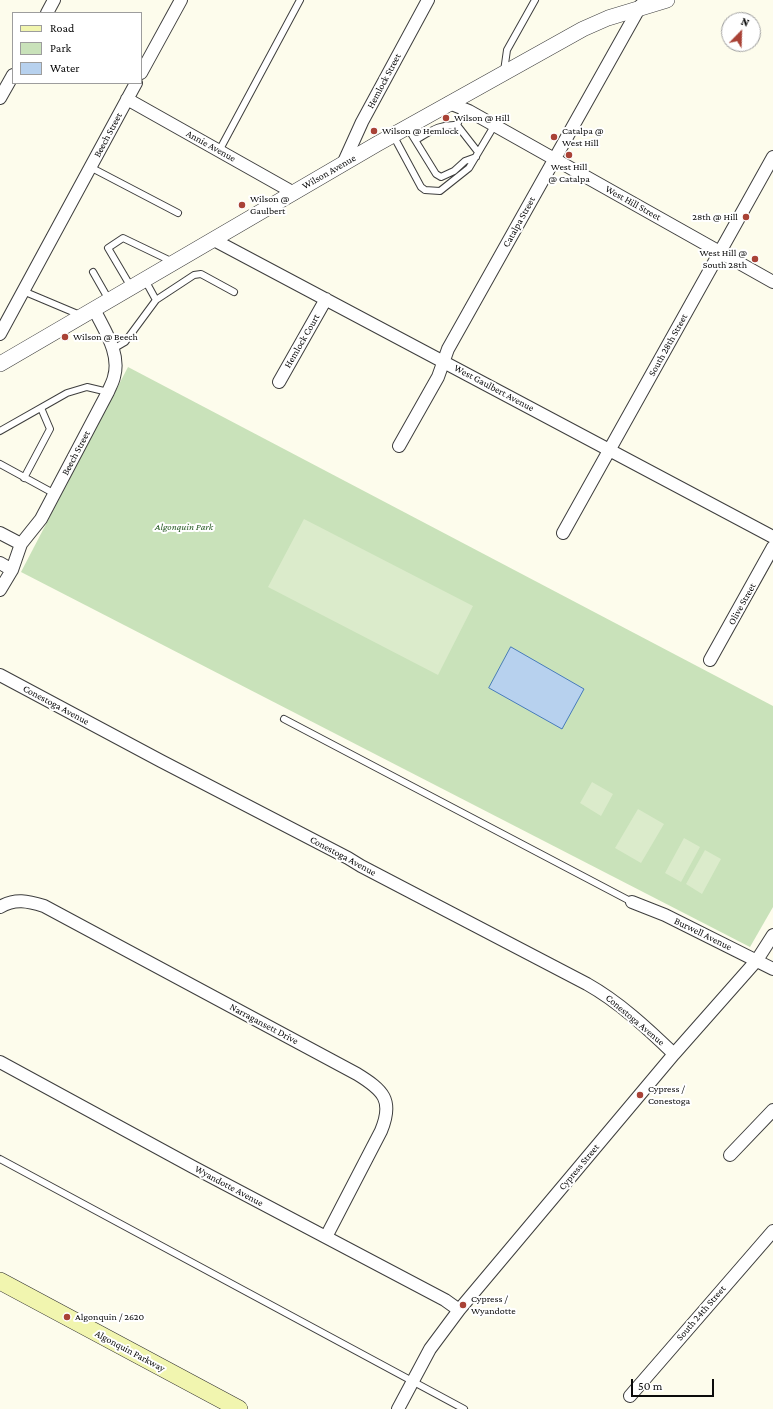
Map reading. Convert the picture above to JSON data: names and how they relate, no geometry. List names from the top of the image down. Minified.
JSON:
{"streets":{"main road":["Algonquin Parkway"],"street":["Hemlock Street","Beech Street","Annie Avenue","Wilson Avenue","West Hill Street","Catalpa Street","Hemlock Court","South 28th Street","West Gaulbert Avenue","Olive Street","Conestoga Avenue","Burwell Avenue","Narragansett Drive","Cypress Street","Wyandotte Avenue","South 24th Street"]},"crossings":[["Hemlock Street","Wilson Avenue"],["Beech Street","Annie Avenue"],["Beech Street","Wilson Avenue"],["Annie Avenue","Wilson Avenue"],["Wilson Avenue","West Hill Street"],["Wilson Avenue","Catalpa Street"],["Wilson Avenue","West Gaulbert Avenue"],["West Hill Street","Catalpa Street"],["West Hill Street","South 28th Street"],["Catalpa Street","West Gaulbert Avenue"],["Hemlock Court","West Gaulbert Avenue"],["South 28th Street","West Gaulbert Avenue"],["Conestoga Avenue","Cypress Street"],["Burwell Avenue","Cypress Street"],["Narragansett Drive","Wyandotte Avenue"],["Cypress Street","Wyandotte Avenue"]],"parks":["Algonquin Park"],"places":["Wilson @ Hill","Wilson @ Hemlock","Catalpa @ West Hill","West Hill @ Catalpa","Wilson @ Gaulbert","28th @ Hill","West Hill @ South 28th","Wilson @ Beech","Cypress / Conestoga","Cypress / Wyandotte","Algonquin / 2620"],"legend":["Road","Park","Water"],"scale_bar":"50 m","north":"top right"}
